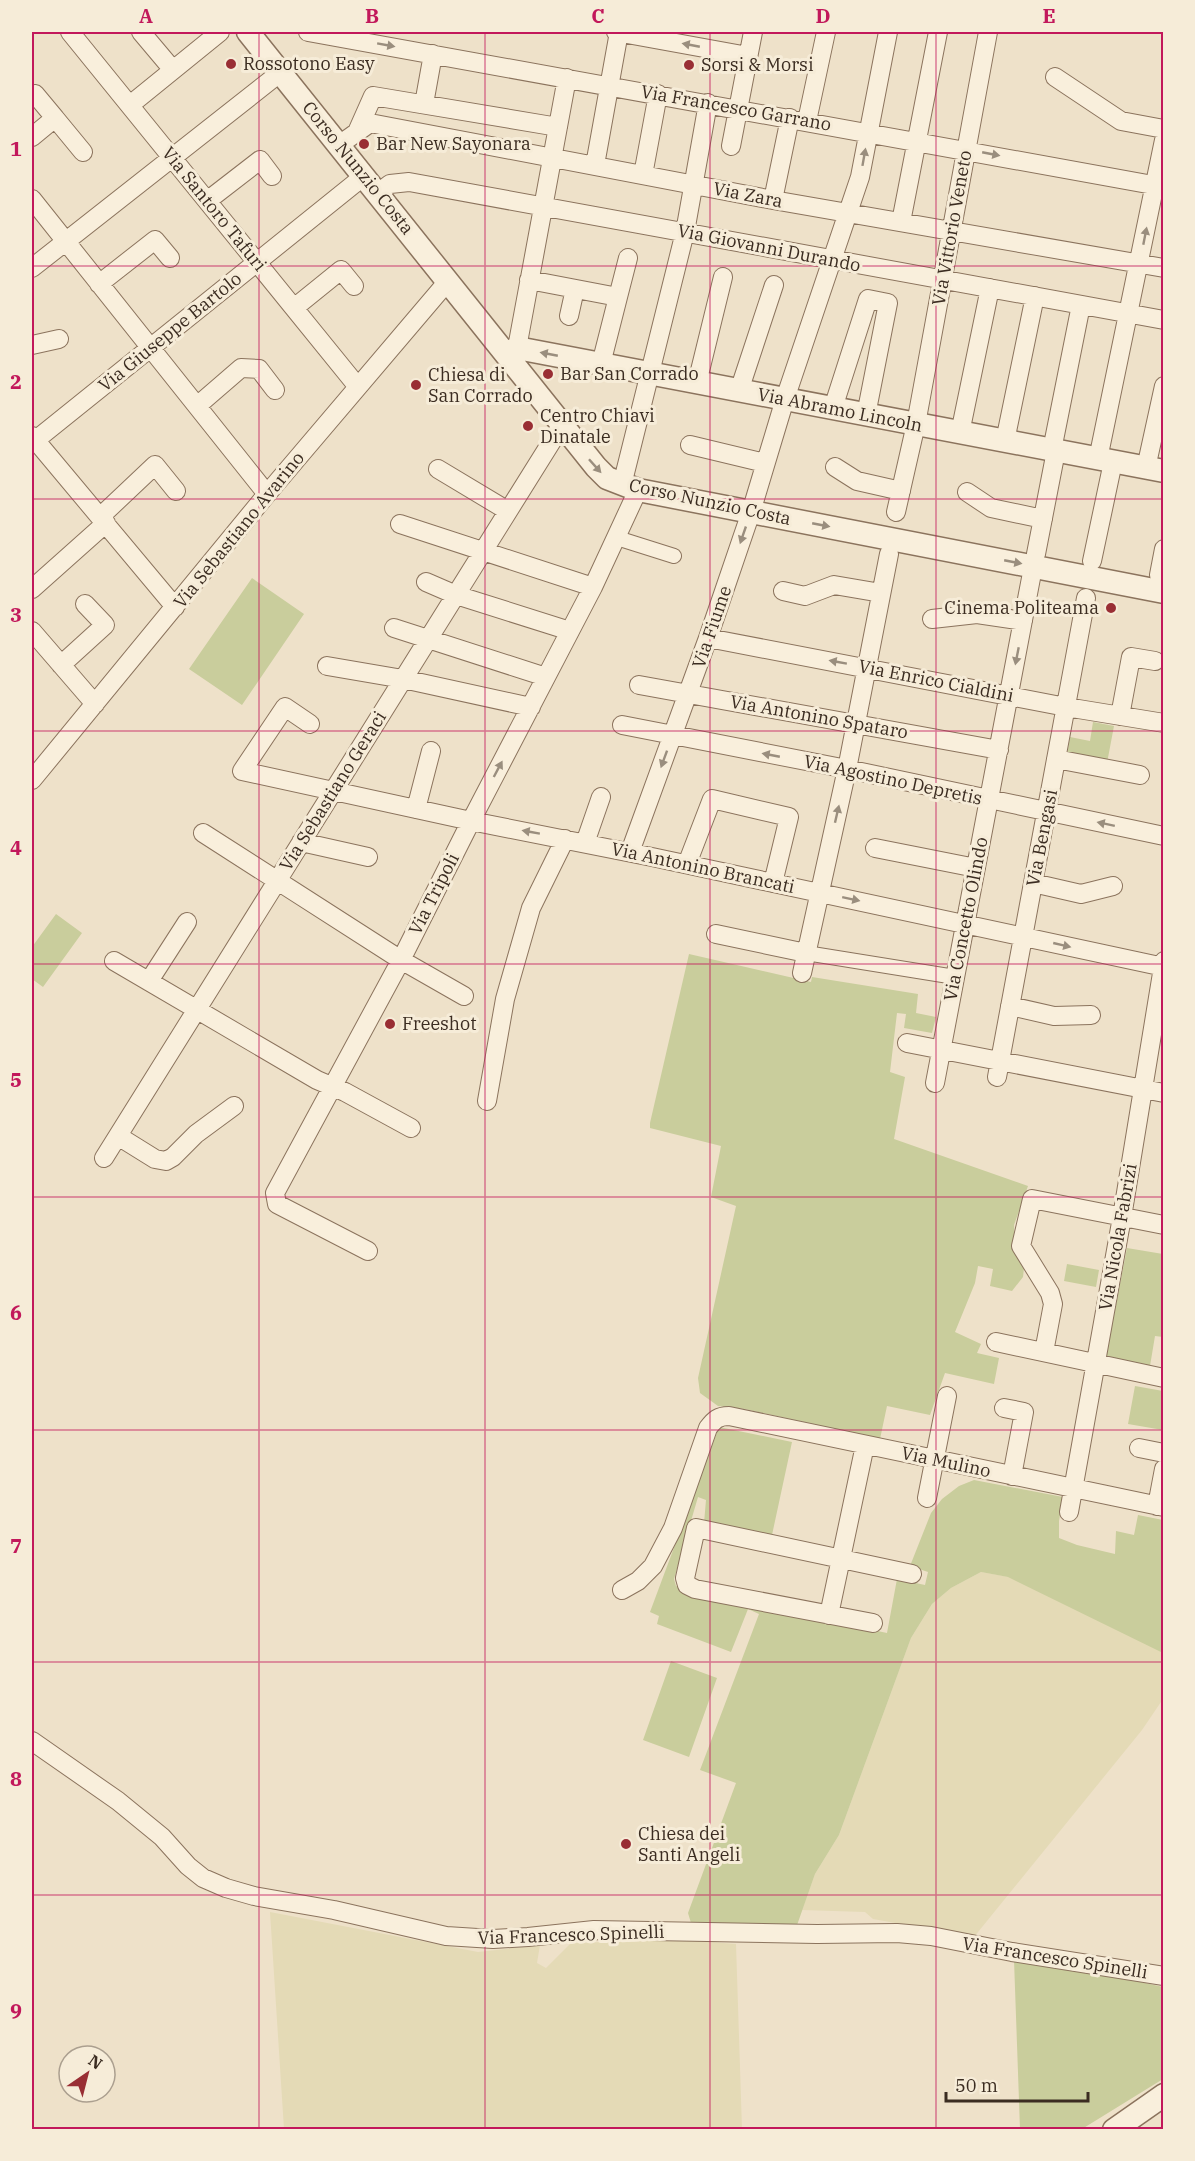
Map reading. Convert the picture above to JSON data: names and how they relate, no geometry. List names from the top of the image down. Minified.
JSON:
{"streets":{"street":["Via Francesco Garrano","Corso Nunzio Costa","Via Zara","Via Santoro Tafuri","Via Vittorio Veneto","Via Giovanni Durando","Via Giuseppe Bartolo","Via Abramo Lincoln","Via Sebastiano Avarino","Via Fiume","Via Enrico Cialdini","Via Antonino Spataro","Via Agostino Depretis","Via Sebastiano Geraci","Via Bengasi","Via Antonino Brancati","Via Tripoli","Via Concetto Olindo","Via Nicola Fabrizi","Via Mulino","Via Francesco Spinelli"]},"crossings":[["Via Francesco Garrano","Via Vittorio Veneto"],["Via Francesco Garrano","Via Fiume"],["Via Francesco Garrano","Via Tripoli"],["Corso Nunzio Costa","Via Zara"],["Corso Nunzio Costa","Via Giovanni Durando"],["Corso Nunzio Costa","Via Giuseppe Bartolo"],["Corso Nunzio Costa","Via Abramo Lincoln"],["Corso Nunzio Costa","Via Sebastiano Avarino"],["Corso Nunzio Costa","Via Fiume"],["Corso Nunzio Costa","Via Sebastiano Geraci"],["Corso Nunzio Costa","Via Tripoli"],["Via Zara","Via Vittorio Veneto"],["Via Zara","Via Fiume"],["Via Zara","Via Tripoli"],["Via Santoro Tafuri","Via Giuseppe Bartolo"],["Via Santoro Tafuri","Via Sebastiano Avarino"],["Via Vittorio Veneto","Via Giovanni Durando"],["Via Vittorio Veneto","Via Abramo Lincoln"],["Via Giovanni Durando","Via Giuseppe Bartolo"],["Via Giovanni Durando","Via Fiume"],["Via Giovanni Durando","Via Tripoli"],["Via Abramo Lincoln","Via Fiume"],["Via Abramo Lincoln","Via Tripoli"],["Via Fiume","Via Enrico Cialdini"],["Via Fiume","Via Antonino Spataro"],["Via Fiume","Via Agostino Depretis"],["Via Fiume","Via Antonino Brancati"],["Via Enrico Cialdini","Via Bengasi"],["Via Enrico Cialdini","Via Concetto Olindo"],["Via Antonino Spataro","Via Concetto Olindo"],["Via Agostino Depretis","Via Bengasi"],["Via Agostino Depretis","Via Concetto Olindo"],["Via Sebastiano Geraci","Via Antonino Brancati"],["Via Bengasi","Via Antonino Brancati"],["Via Antonino Brancati","Via Tripoli"],["Via Antonino Brancati","Via Concetto Olindo"],["Via Antonino Brancati","Via Nicola Fabrizi"],["Via Nicola Fabrizi","Via Mulino"]],"places":["Rossotono Easy","Sorsi & Morsi","Bar New Sayonara","Bar San Corrado","Chiesa di San Corrado","Centro Chiavi Dinatale","Cinema Politeama","Freeshot","Chiesa dei Santi Angeli"],"scale_bar":"50 m","north":"top right","grid":{"columns":["A","B","C","D","E"],"rows":["1","2","3","4","5","6","7","8","9"]}}
